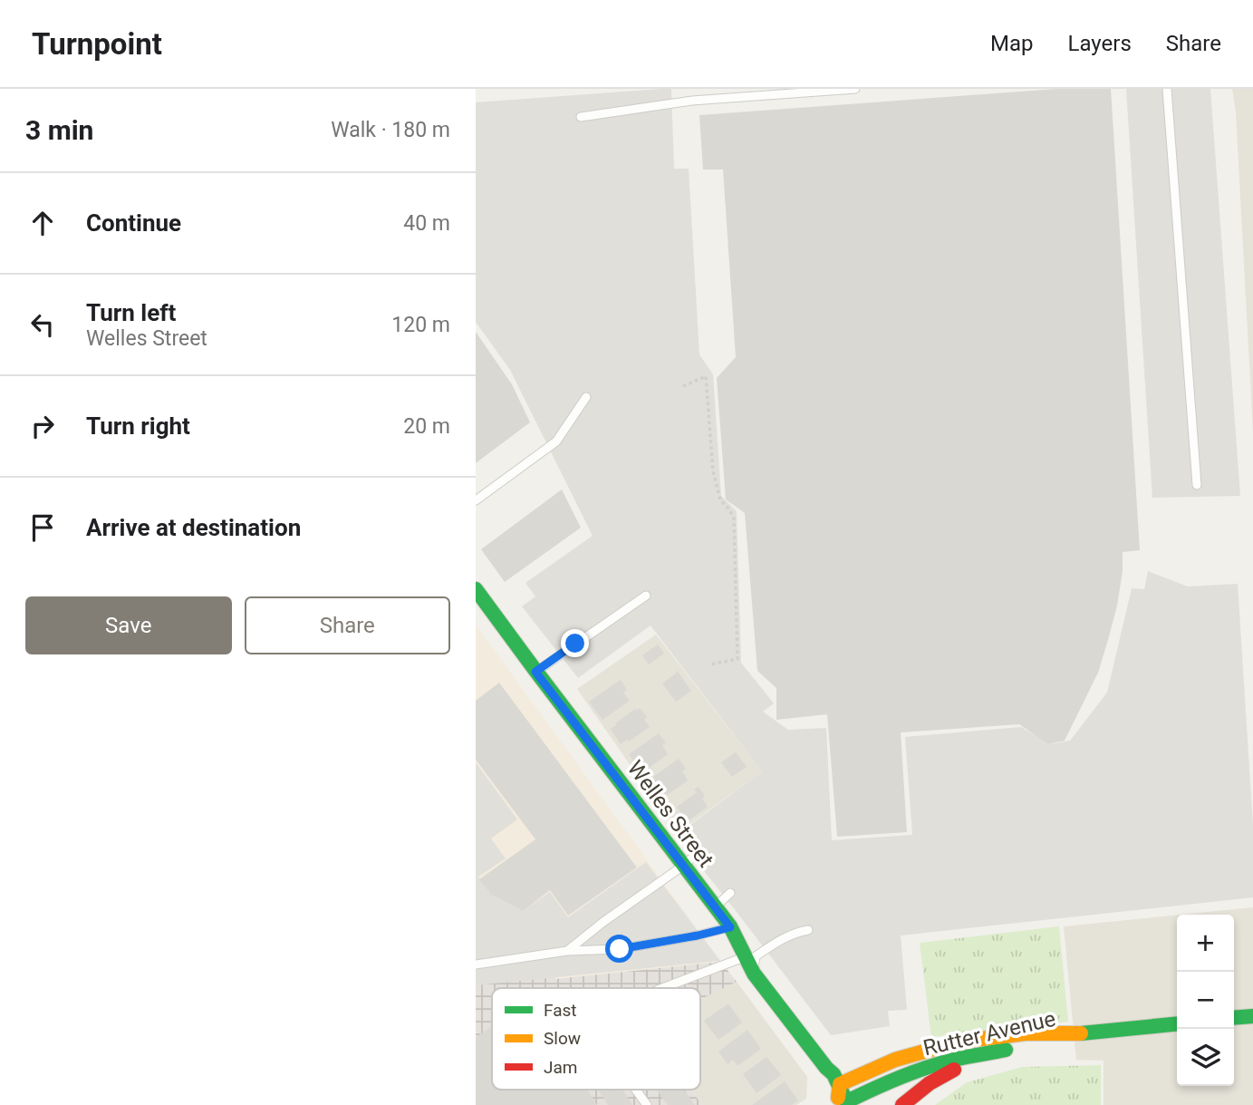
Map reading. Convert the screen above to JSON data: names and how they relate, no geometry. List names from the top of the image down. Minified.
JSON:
{"streets":{"main road":["Welles Street","Rutter Avenue"]},"crossings":[["Welles Street","Rutter Avenue"]],"legend":["Fast","Slow","Jam"],"page":{"header":"Turnpoint","nav":["Map","Layers","Share"],"heading":["3 min","Walk · 180 m"],"list":[["Continue","40 m"],["Turn left","Welles Street","120 m"],["Turn right","20 m"],"Arrive at destination"],"buttons":["Save","Share"],"map_buttons":["+","−"]}}
